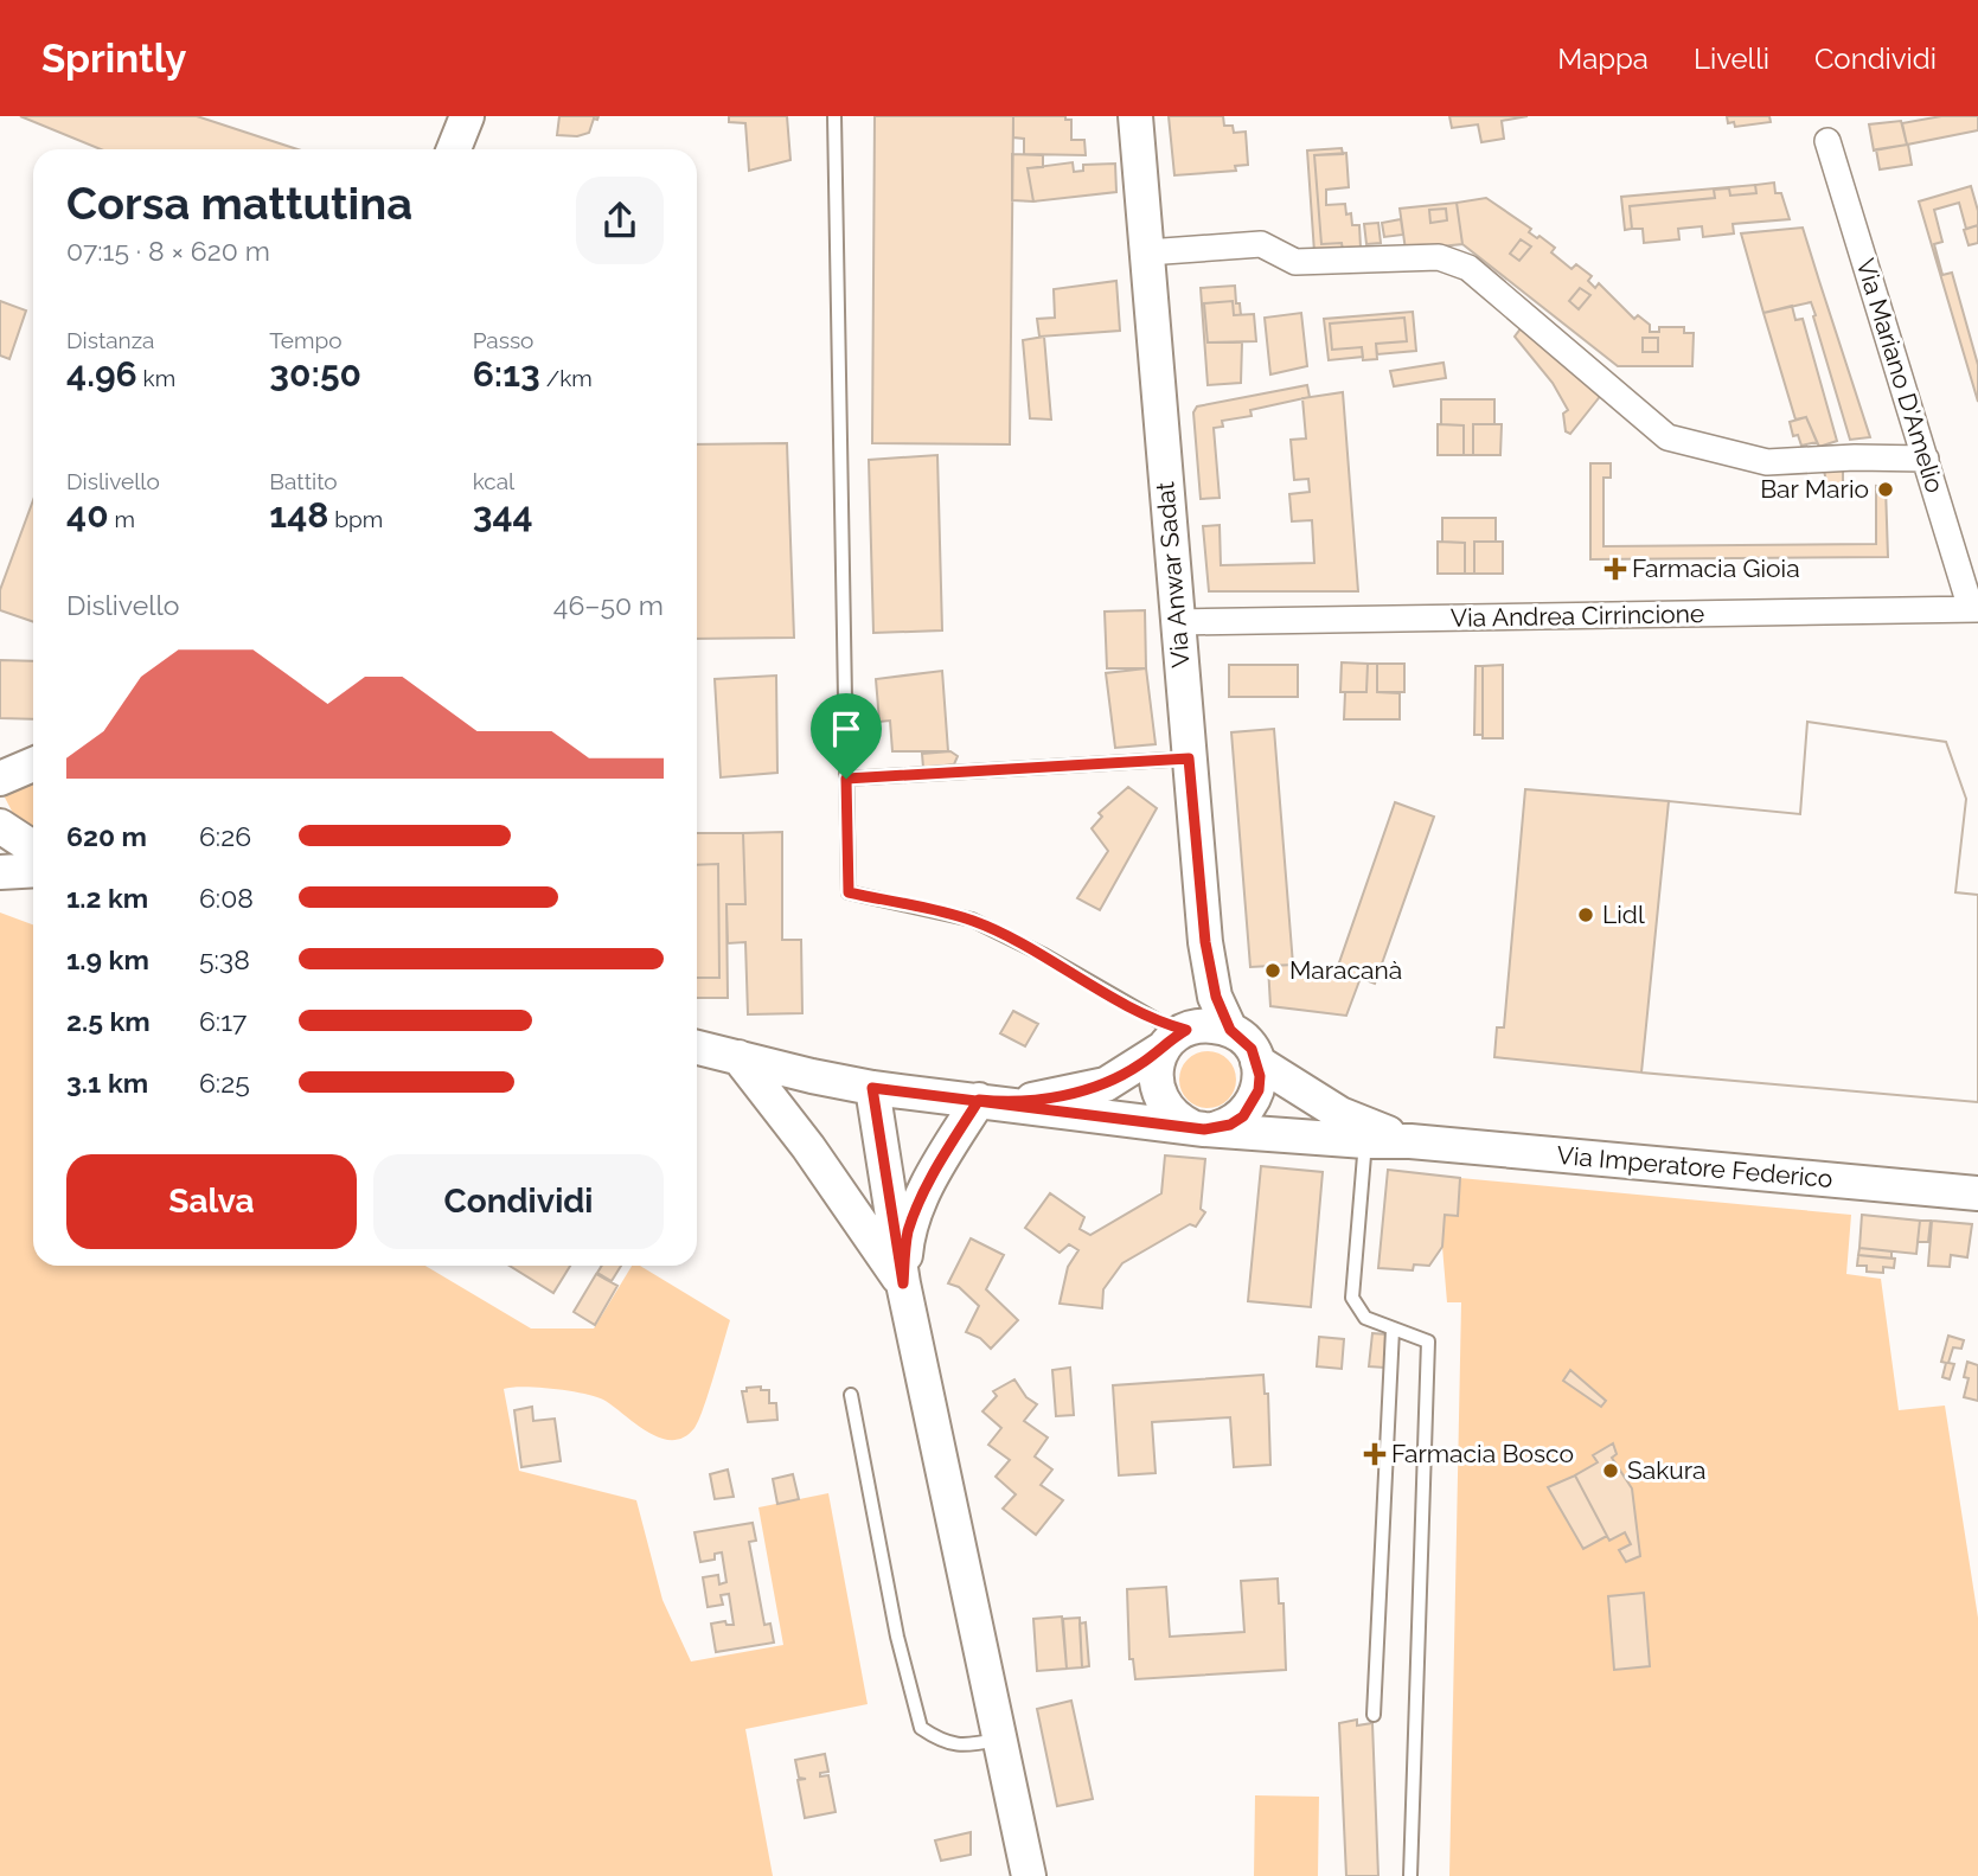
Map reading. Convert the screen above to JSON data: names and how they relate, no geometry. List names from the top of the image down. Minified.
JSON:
{"streets":{"street":["Via Mariano D'Amelio","Via Anwar Sadat","Via Andrea Cirrincione","Via Imperatore Federico"]},"crossings":[["Via Mariano D'Amelio","Via Andrea Cirrincione"],["Via Anwar Sadat","Via Andrea Cirrincione"]],"places":{"other":["Bar Mario","Lidl","Maracanà","Sakura"],"health":["Farmacia Gioia","Farmacia Bosco"]},"page":{"header":"Sprintly","nav":["Mappa","Livelli","Condividi"],"heading":["Corsa mattutina","07:15 · 8 × 620 m"],"stats":[["Distanza","4.96 km"],["Tempo","30:50"],["Passo","6:13 /km"],["Dislivello","40 m"],["Battito","148 bpm"],["kcal","344"]],"chart":["Dislivello","46–50 m"],"list":[{"name":"620 m","note":"6:26"},{"name":"1.2 km","note":"6:08"},{"name":"1.9 km","note":"5:38"},{"name":"2.5 km","note":"6:17"},{"name":"3.1 km","note":"6:25"}],"buttons":["Salva","Condividi"]}}
